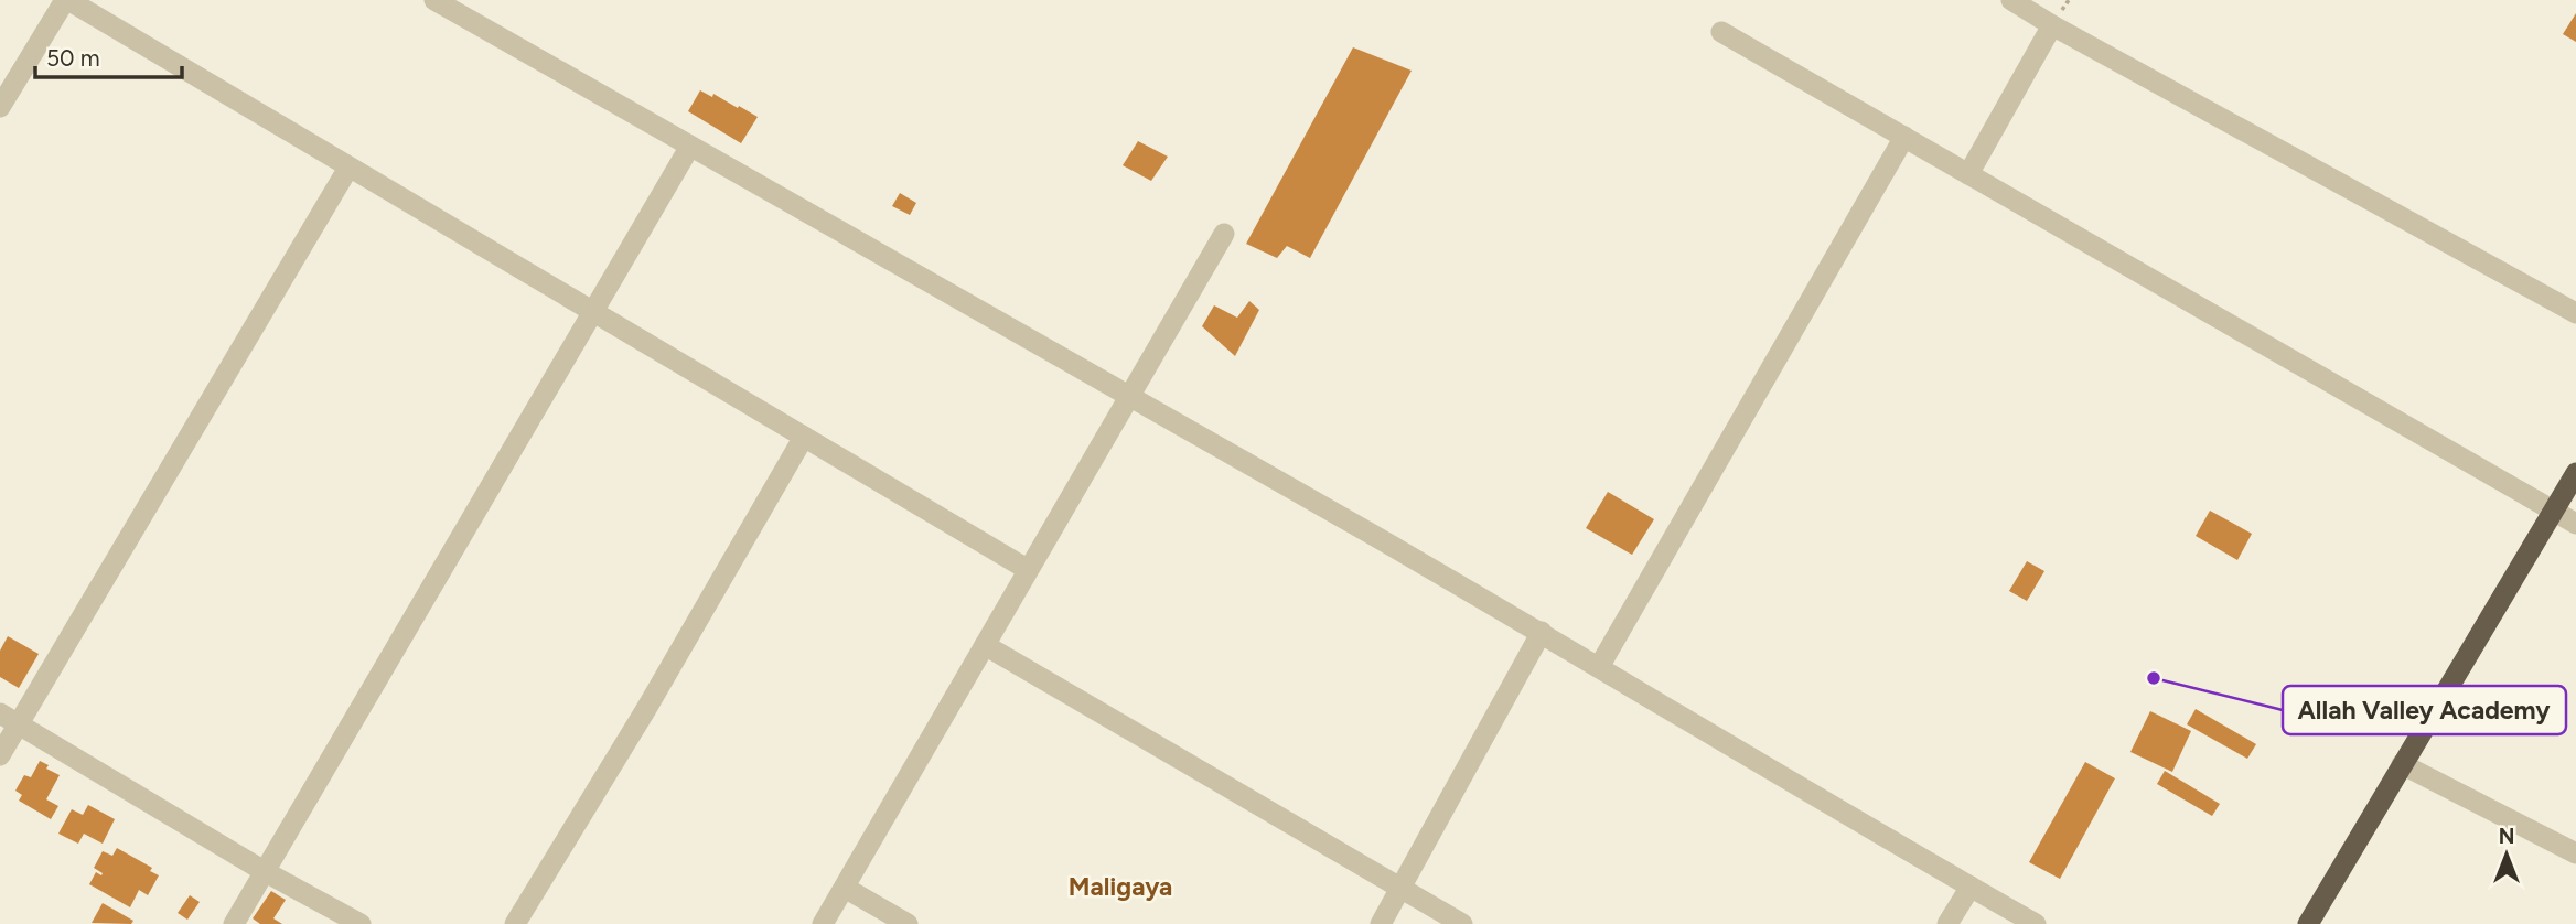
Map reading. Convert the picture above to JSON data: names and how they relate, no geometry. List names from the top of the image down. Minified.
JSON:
{"districts":["Maligaya"],"places":["Allah Valley Academy"],"scale_bar":"50 m","north":"top"}
